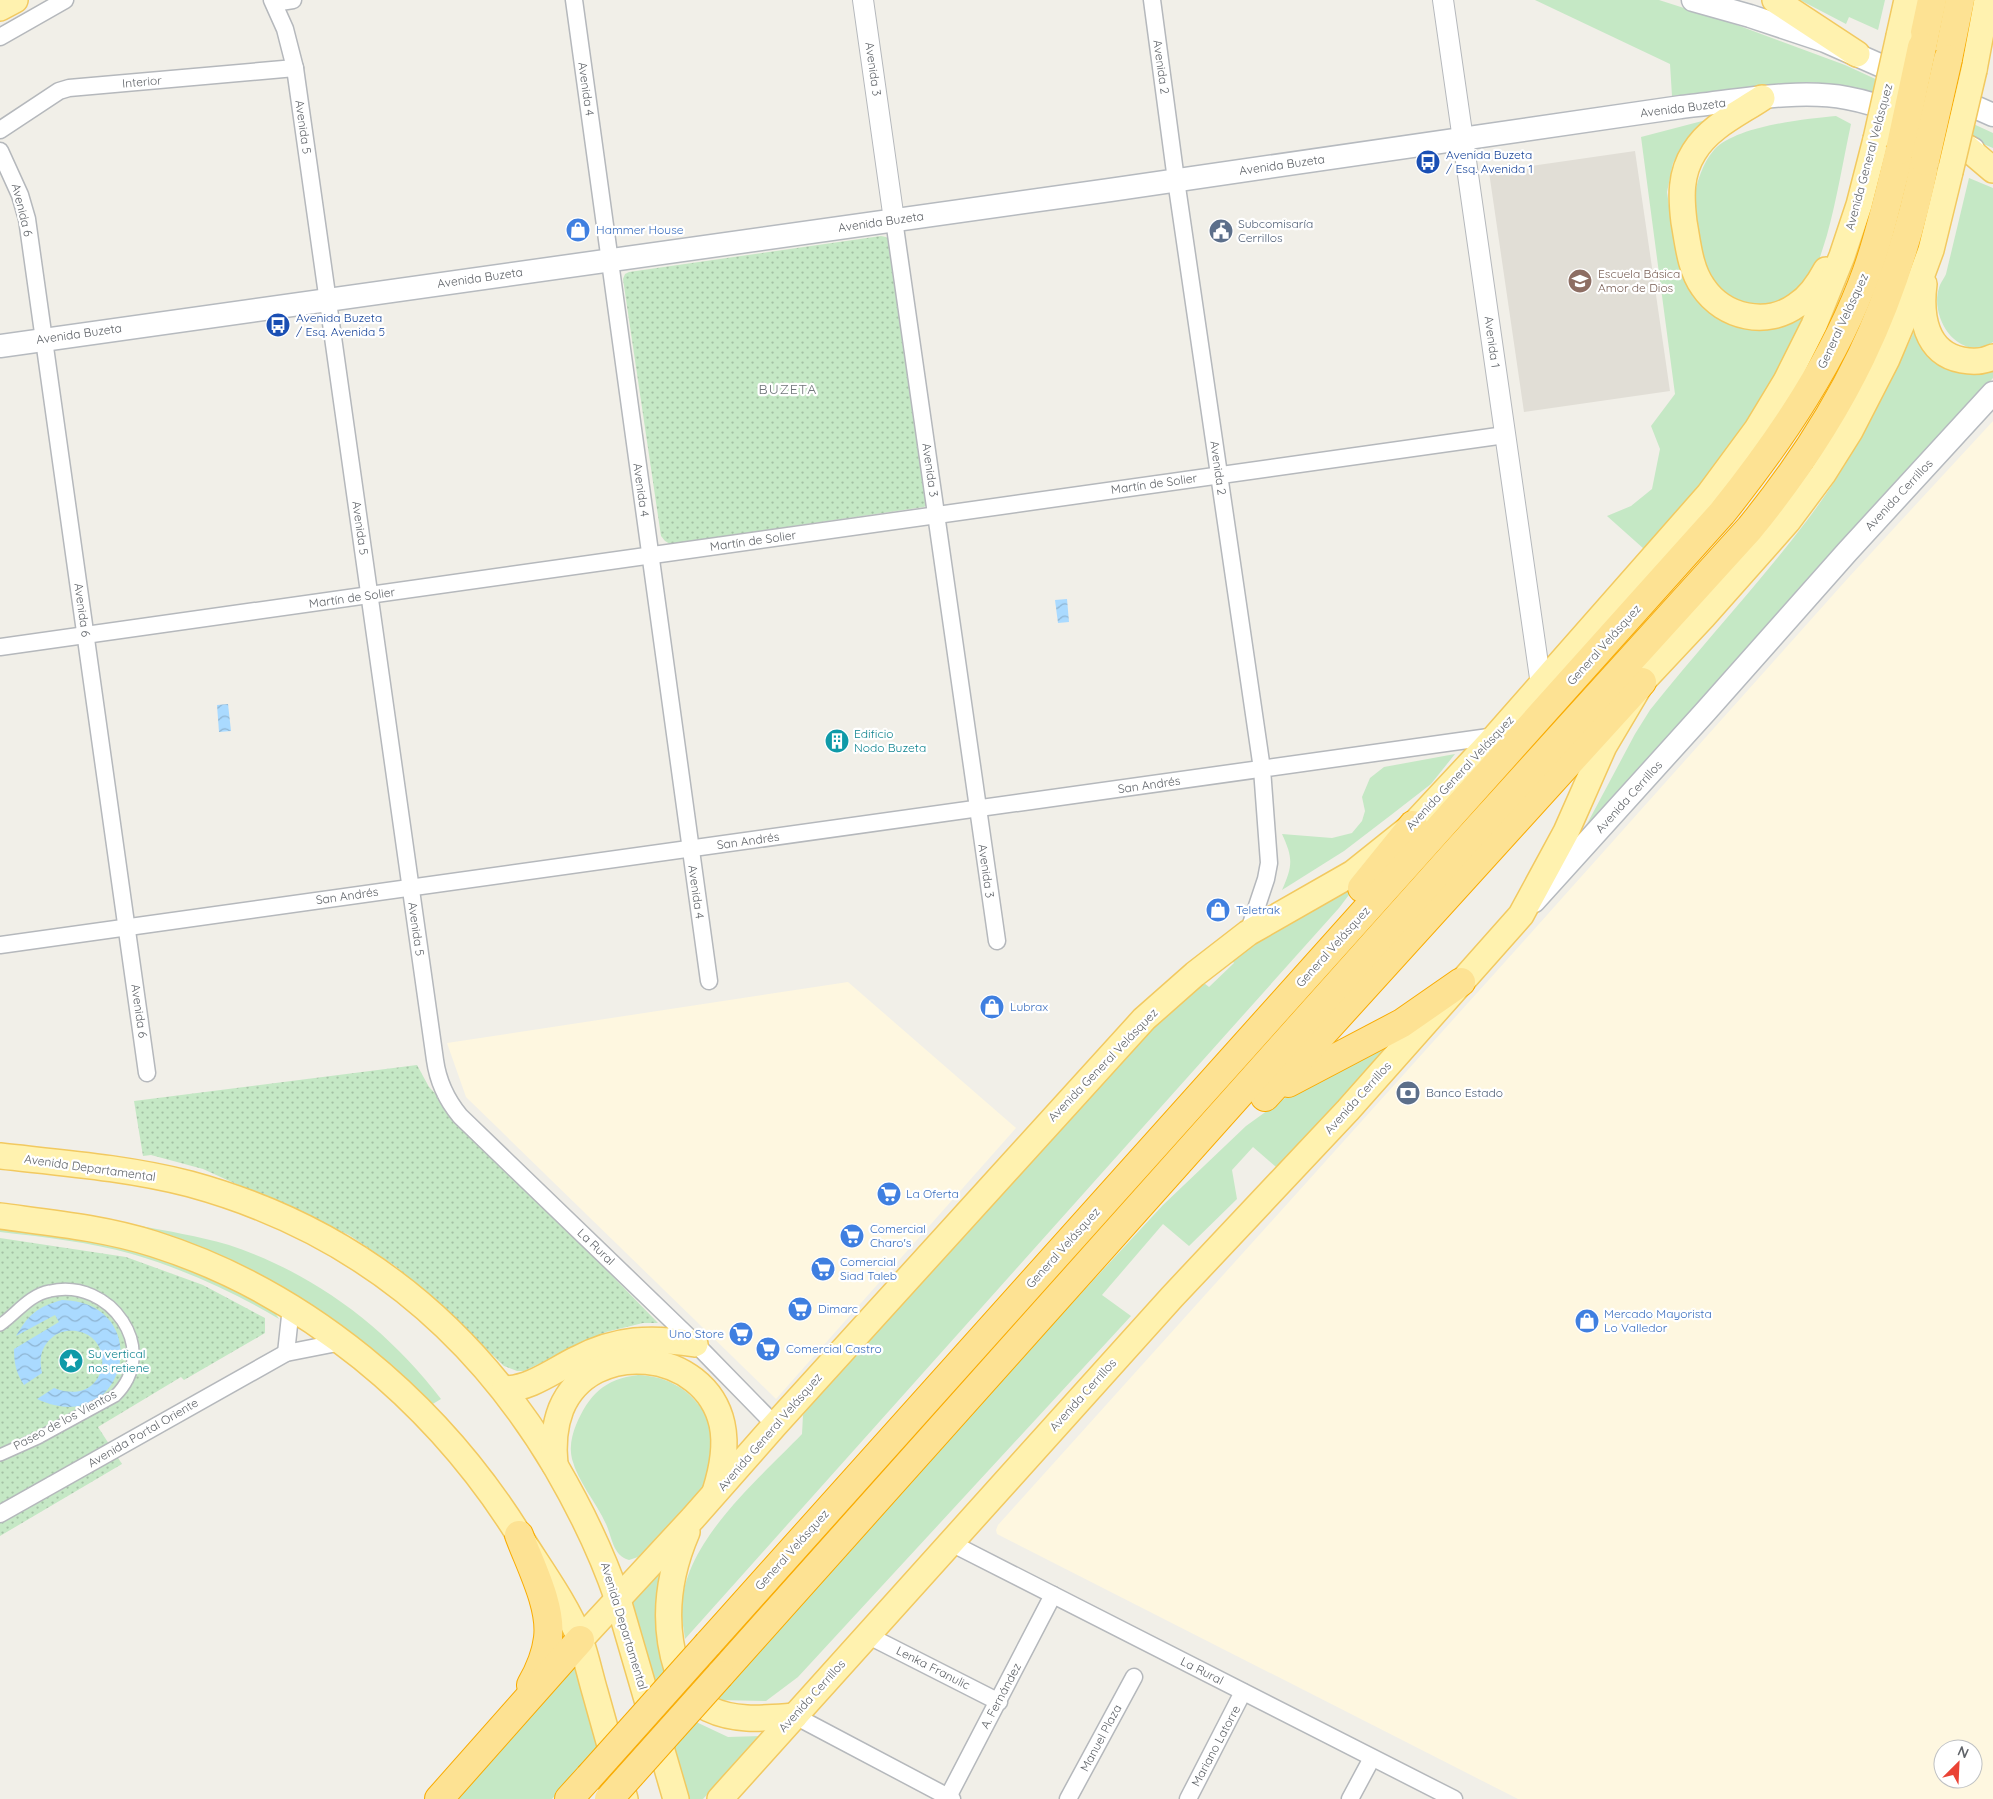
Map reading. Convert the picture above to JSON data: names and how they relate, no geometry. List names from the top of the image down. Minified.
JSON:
{"streets":{"highway":["General Velásquez"],"main road":["Avenida Buzeta","Avenida General Velásquez","Avenida Cerrillos","Avenida Departamental"],"street":["Avenida 2","Avenida 3","Interior","Avenida 4","Avenida 5","Avenida 6","Avenida 1","Martín de Solier","San Andrés","La Rural","Paseo de los Vientos","Avenida Portal Oriente","Lenka Franulic","A. Fernández","Manuel Plaza","Mariano Latorre"]},"crossings":[["Avenida 2","Avenida Buzeta"],["Avenida 2","Avenida General Velásquez"],["Avenida 2","Martín de Solier"],["Avenida 2","San Andrés"],["Avenida 3","Avenida Buzeta"],["Avenida 3","Martín de Solier"],["Avenida 3","San Andrés"],["Interior","Avenida 5"],["Avenida 4","Avenida Buzeta"],["Avenida 4","Martín de Solier"],["Avenida 4","San Andrés"],["Avenida Buzeta","Avenida 5"],["Avenida Buzeta","Avenida 6"],["Avenida Buzeta","Avenida 1"],["Avenida 5","Martín de Solier"],["Avenida 5","San Andrés"],["Avenida 5","La Rural"],["Avenida General Velásquez","General Velásquez"],["Avenida General Velásquez","Avenida 1"],["Avenida General Velásquez","San Andrés"],["Avenida General Velásquez","Avenida Departamental"],["Avenida General Velásquez","La Rural"],["Avenida 6","Martín de Solier"],["Avenida 6","San Andrés"],["Avenida 1","Martín de Solier"],["Avenida Cerrillos","La Rural"],["Avenida Cerrillos","Lenka Franulic"],["La Rural","A. Fernández"],["La Rural","Mariano Latorre"],["Lenka Franulic","A. Fernández"]],"districts":["BUZETA"],"places":{"bus stop":["Avenida Buzeta / Esq. Avenida 1","Avenida Buzeta / Esq. Avenida 5"],"shop":["Hammer House","Teletrak","Lubrax","Mercado Mayorista Lo Valledor"],"public building":["Subcomisaría Cerrillos"],"school or university":["Escuela Básica Amor de Dios"],"building":["Edificio Nodo Buzeta"],"bank":["Banco Estado"],"supermarket":["La Oferta","Comercial Charo's","Comercial Siad Taleb","Dimarc","Uno Store","Comercial Castro"],"place":["Su vertical nos retiene"]},"north":"top right"}
